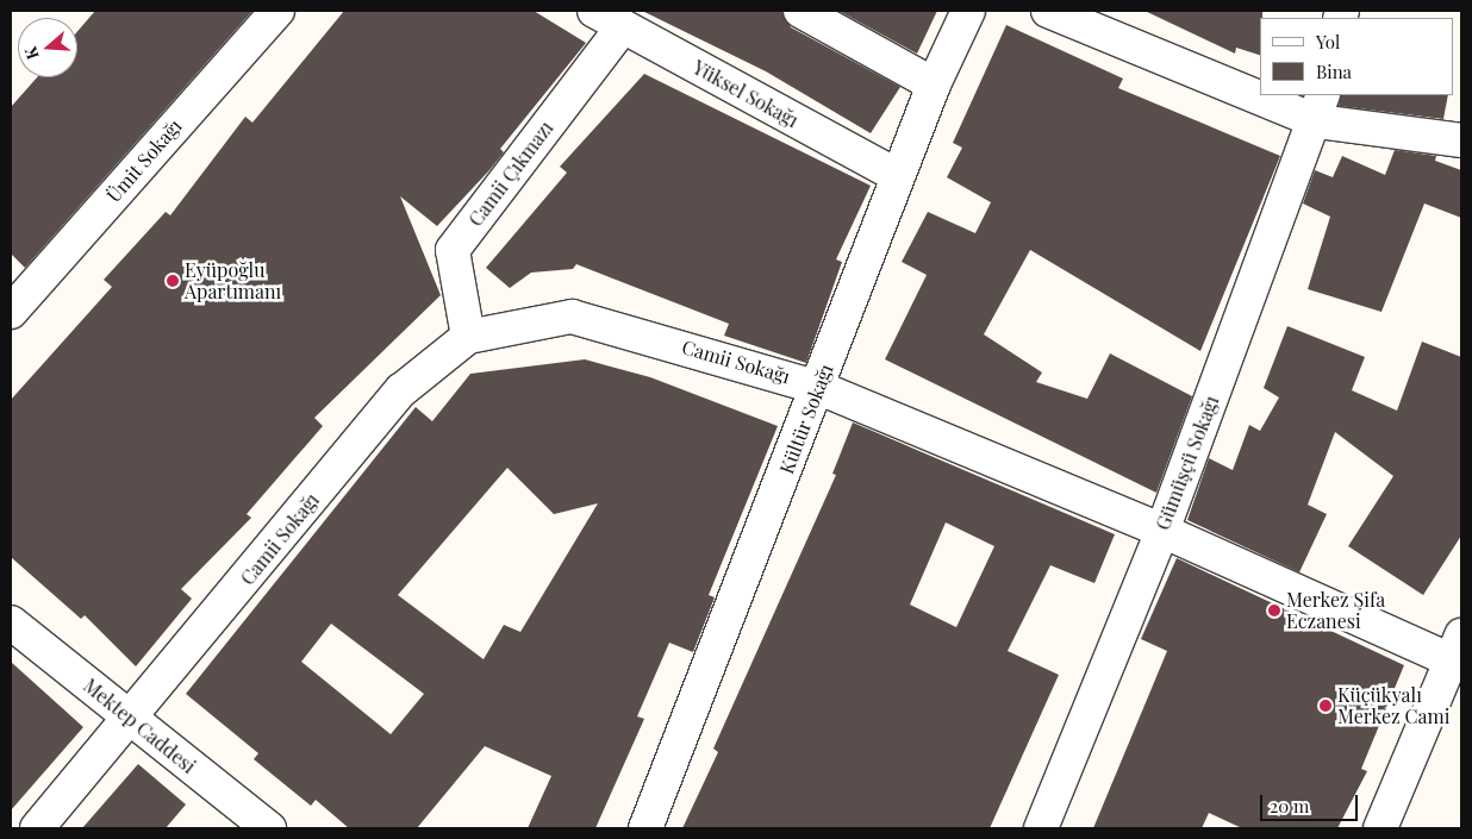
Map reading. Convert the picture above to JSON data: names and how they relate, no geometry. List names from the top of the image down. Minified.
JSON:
{"streets":{"street":["Yüksel Sokağı","Ümit Sokağı","Camii Çıkmazı","Camii Sokağı","Kültür Sokağı","Gümüşçü Sokağı","Mektep Caddesi"]},"crossings":[["Yüksel Sokağı","Camii Çıkmazı"],["Yüksel Sokağı","Kültür Sokağı"],["Camii Çıkmazı","Camii Sokağı"],["Camii Sokağı","Kültür Sokağı"],["Camii Sokağı","Gümüşçü Sokağı"],["Camii Sokağı","Mektep Caddesi"]],"places":["Eyüpoğlu Apartımanı","Merkez Şifa Eczanesi","Küçükyalı Merkez Cami"],"legend":["Yol","Bina"],"scale_bar":"20 m","north":"left"}
